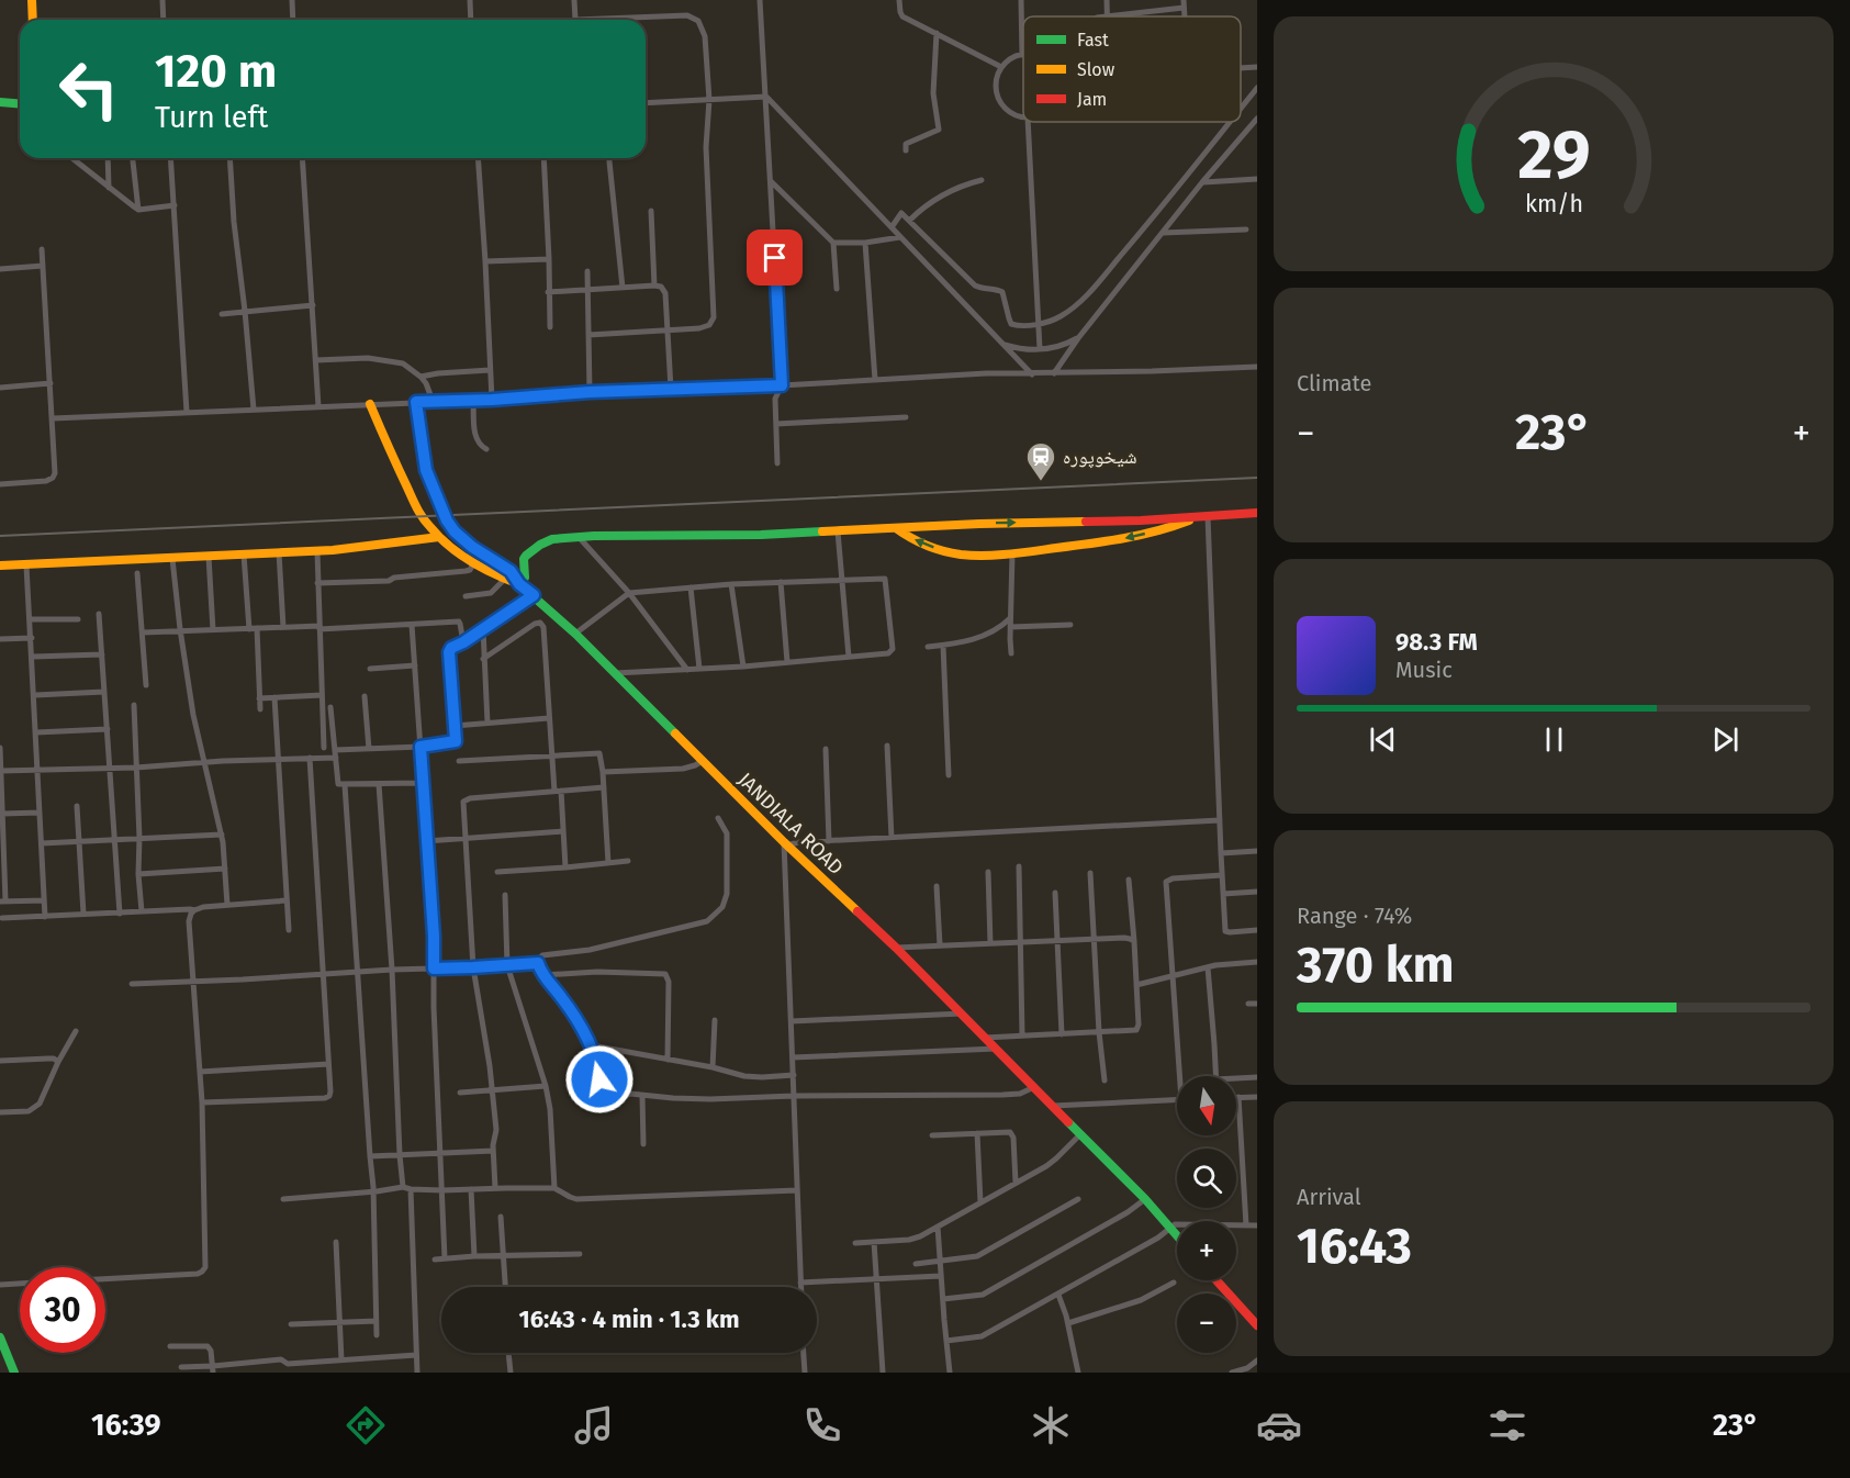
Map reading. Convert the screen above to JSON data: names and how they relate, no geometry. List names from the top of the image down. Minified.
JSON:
{"streets":{"street":["JANDIALA ROAD"]},"places":{"station":["شیخوپورہ"]},"legend":["Fast","Slow","Jam"],"north":"bottom","page":{"turn":["120 m","Turn left"],"tile":["Climate",["Range · 74%","370 km"],["Arrival","16:43"]],"heat":["−","23°","+"],"song":["98.3 FM","Music"],"map_buttons":["+","−"],"limit":"30","trip":"16:43 · 4 min · 1.3 km","tabs":["16:39","23°"],"gauge":["29","km/h"]}}
